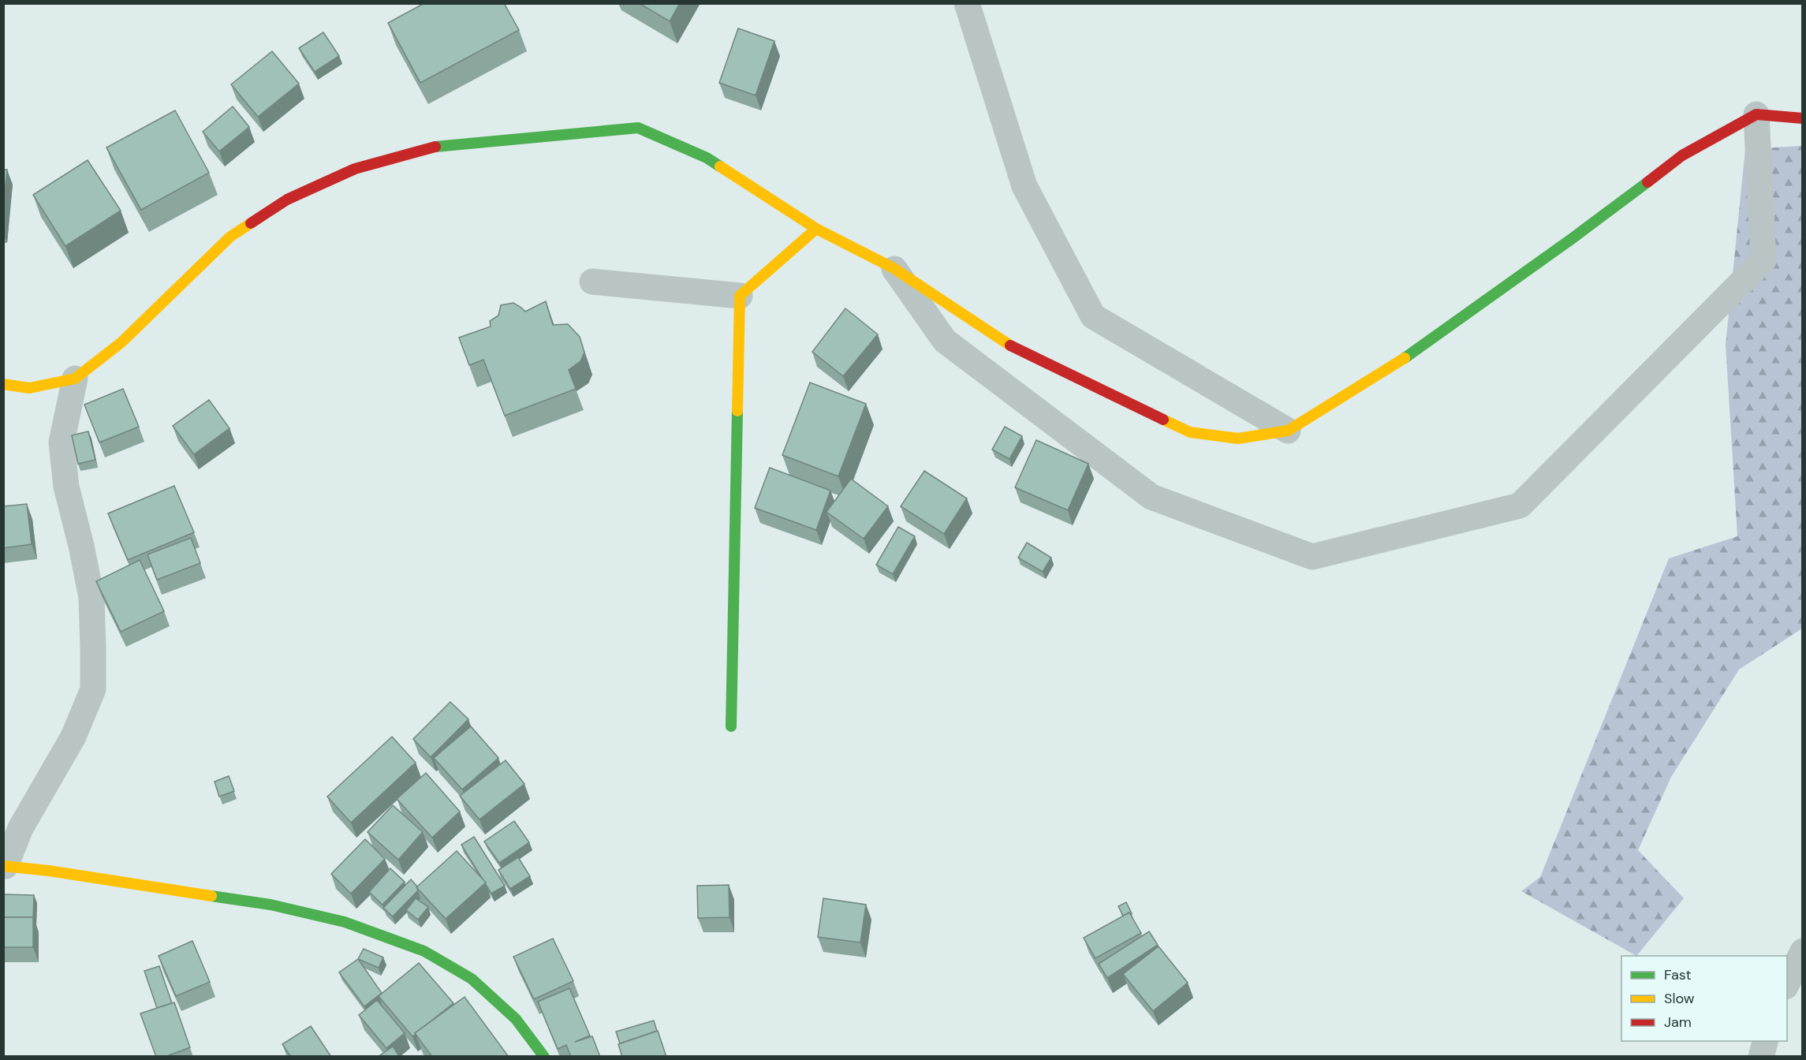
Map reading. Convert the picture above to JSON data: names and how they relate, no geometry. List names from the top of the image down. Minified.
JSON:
{"legend":["Fast","Slow","Jam"]}
